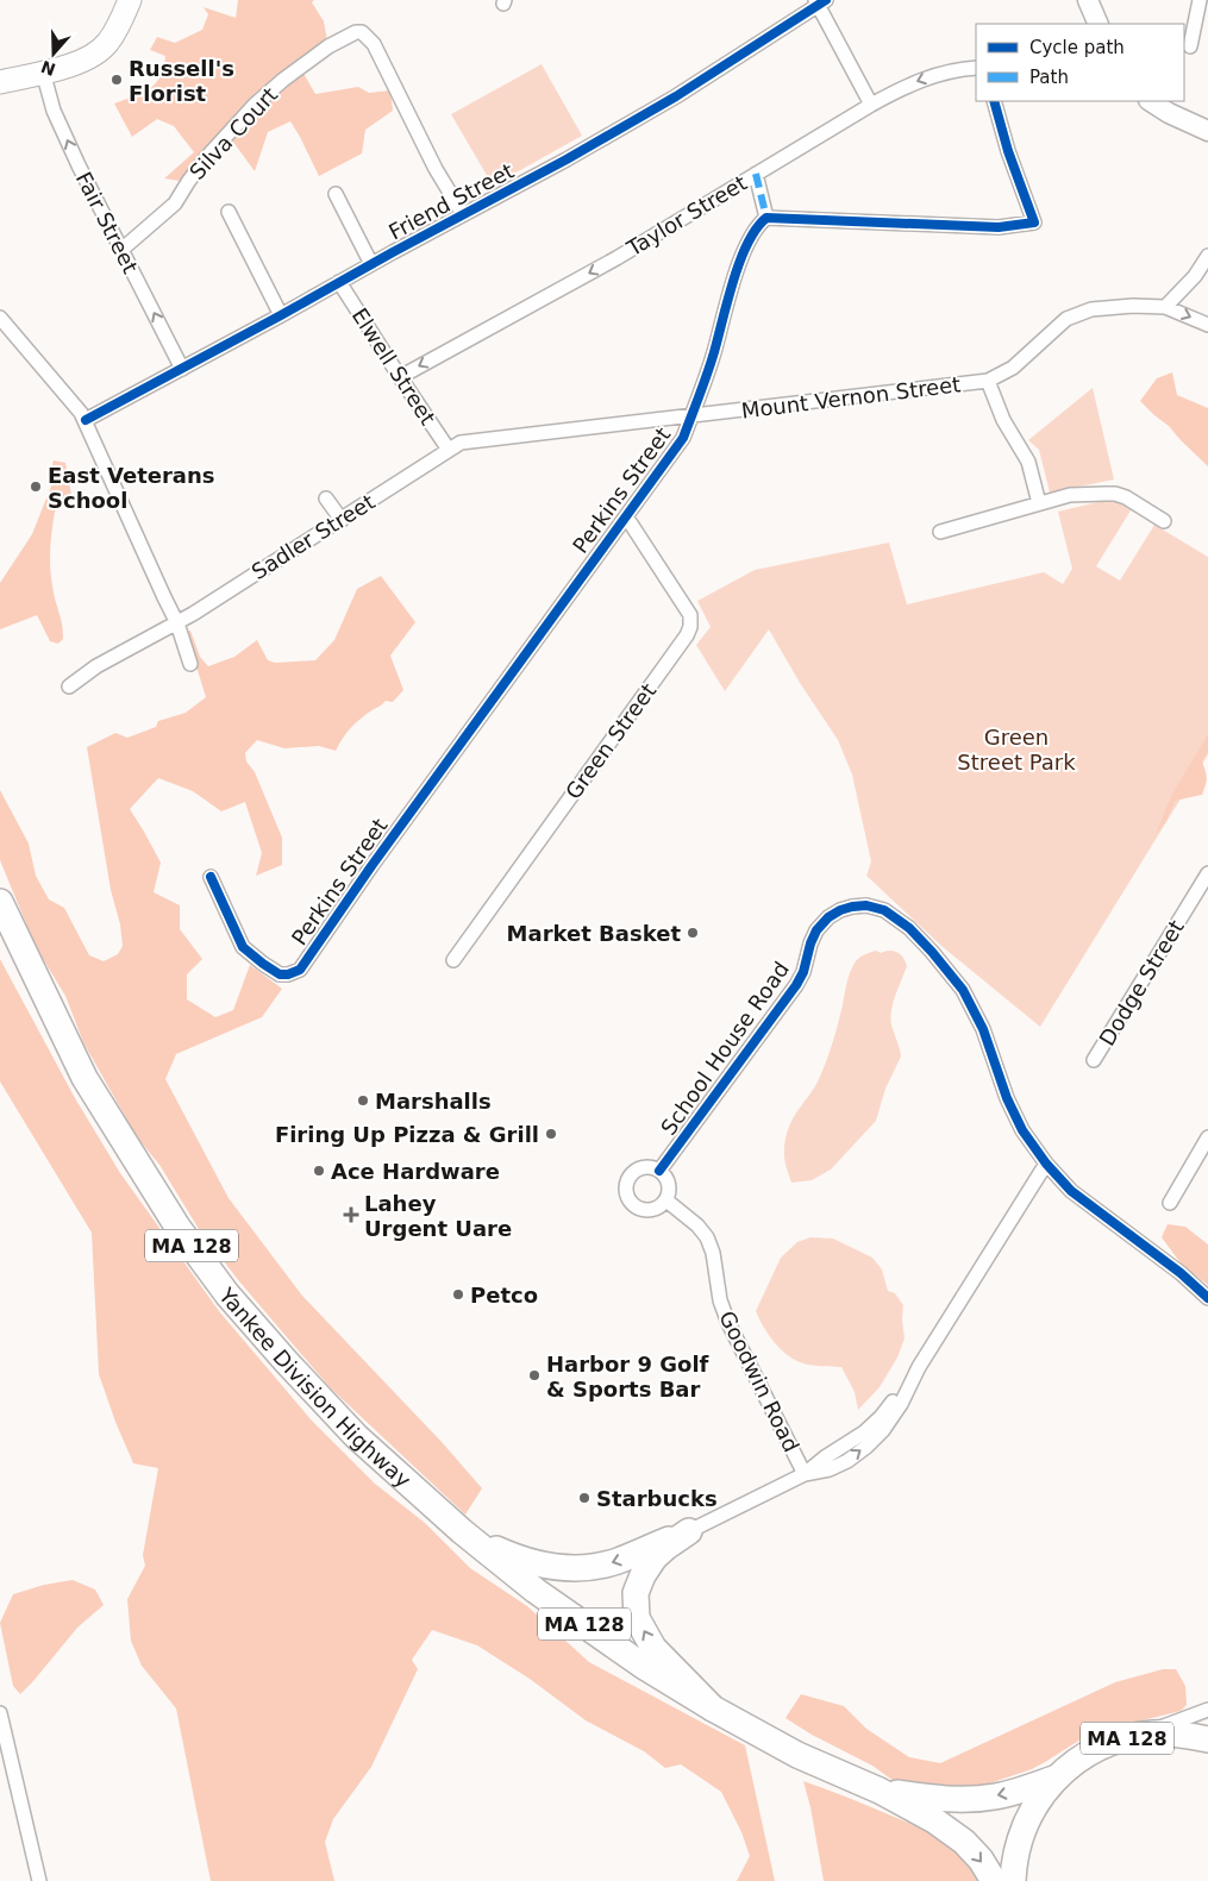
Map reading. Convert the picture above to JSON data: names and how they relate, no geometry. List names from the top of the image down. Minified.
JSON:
{"streets":{"highway":["MA 128","Yankee Division Highway"],"street":["Silva Court","Friend Street","Taylor Street","Fair Street","Elwell Street","Mount Vernon Street","Perkins Street","Sadler Street","Green Street","Dodge Street","School House Road","Goodwin Road"]},"crossings":[["Silva Court","Friend Street"],["Silva Court","Fair Street"],["Friend Street","Fair Street"],["Friend Street","Elwell Street"],["Taylor Street","Elwell Street"],["Elwell Street","Mount Vernon Street"],["Elwell Street","Sadler Street"],["Mount Vernon Street","Perkins Street"],["Mount Vernon Street","Sadler Street"],["Perkins Street","Green Street"],["School House Road","Goodwin Road"],["MA 128","Yankee Division Highway"]],"one_way":["Taylor Street"],"parks":["Green Street Park"],"places":{"other":["Russell's Florist","East Veterans School","Market Basket","Marshalls","Firing Up Pizza & Grill","Ace Hardware","Petco","Harbor 9 Golf & Sports Bar","Starbucks"],"health":["Lahey Urgent Uare"]},"legend":["Cycle path","Path"],"north":"bottom"}
